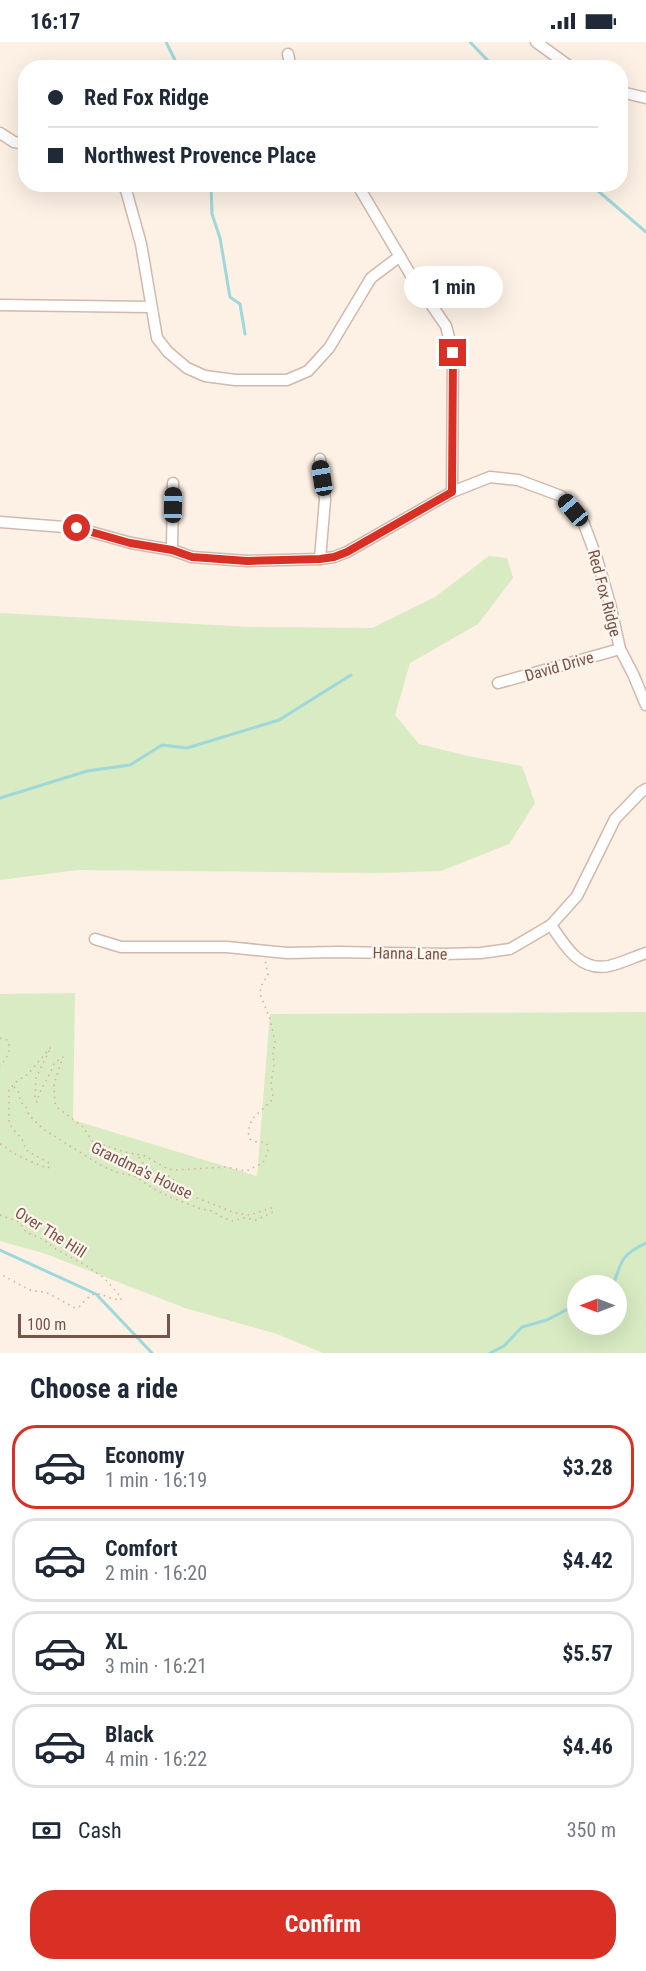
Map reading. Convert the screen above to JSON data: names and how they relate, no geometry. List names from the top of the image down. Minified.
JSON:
{"streets":{"street":["Red Fox Ridge","David Drive","Hanna Lane"],"path":["Grandma's House","Over The Hill"]},"crossings":[["Red Fox Ridge","David Drive"]],"scale_bar":"100 m","north":"left","page":{"status":"16:17","banner":["Red Fox Ridge","Northwest Provence Place"],"bubble":"1 min","scale":"100 m","heading":"Choose a ride","list":[{"name":"Economy","note":"1 min · 16:19","value":"$3.28"},{"name":"Comfort","note":"2 min · 16:20","value":"$4.42"},{"name":"XL","note":"3 min · 16:21","value":"$5.57"},{"name":"Black","note":"4 min · 16:22","value":"$4.46"}],"pay":["Cash","350 m"],"buttons":"Confirm"}}
